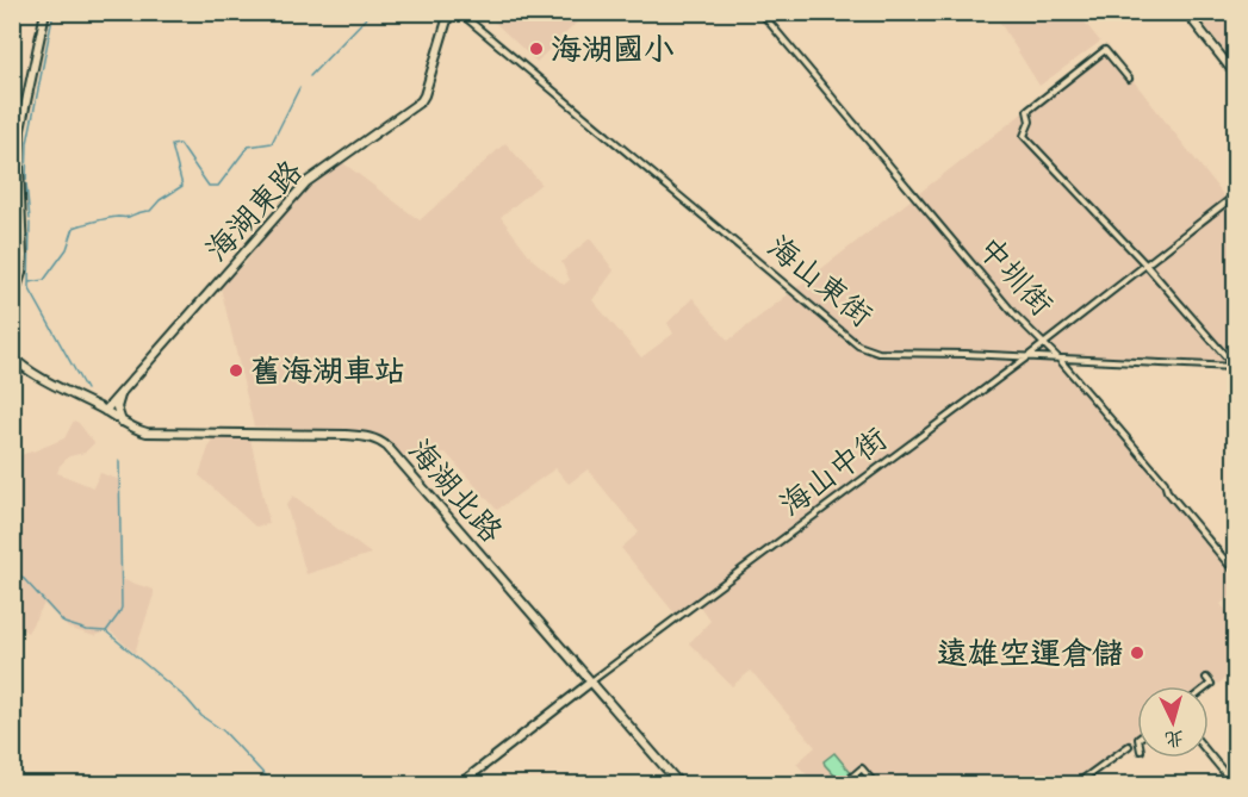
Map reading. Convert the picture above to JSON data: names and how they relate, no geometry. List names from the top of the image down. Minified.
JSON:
{"streets":{"street":["海湖東路","中圳街","海山東街","海山中街","海湖北路"]},"crossings":[["海湖東路","海湖北路"],["中圳街","海山東街"],["中圳街","海山中街"],["海山東街","海山中街"],["海山中街","海湖北路"]],"places":["海湖國小","舊海湖車站","遠雄空運倉儲"],"north":"bottom"}
